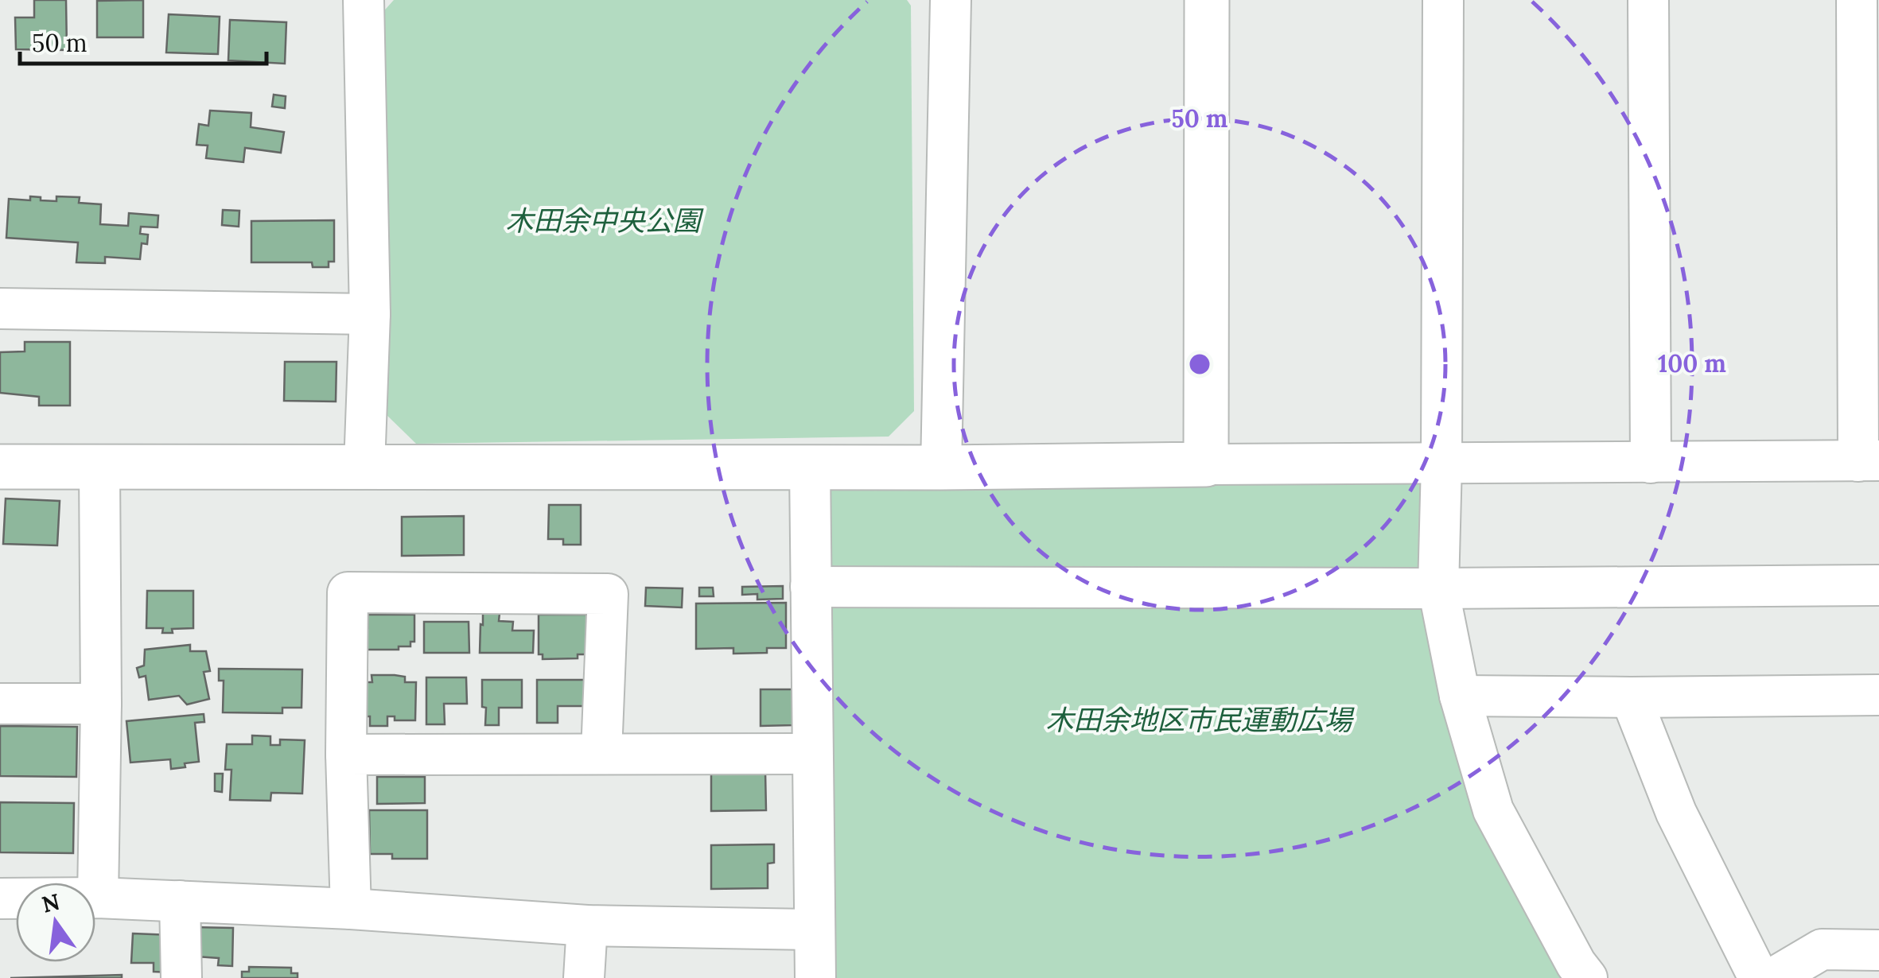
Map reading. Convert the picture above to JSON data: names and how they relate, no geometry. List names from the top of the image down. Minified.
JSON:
{"parks":["木田余中央公園","木田余地区市民運動広場"],"scale_bar":"50 m","north":"top","rings":["50 m","100 m"]}
